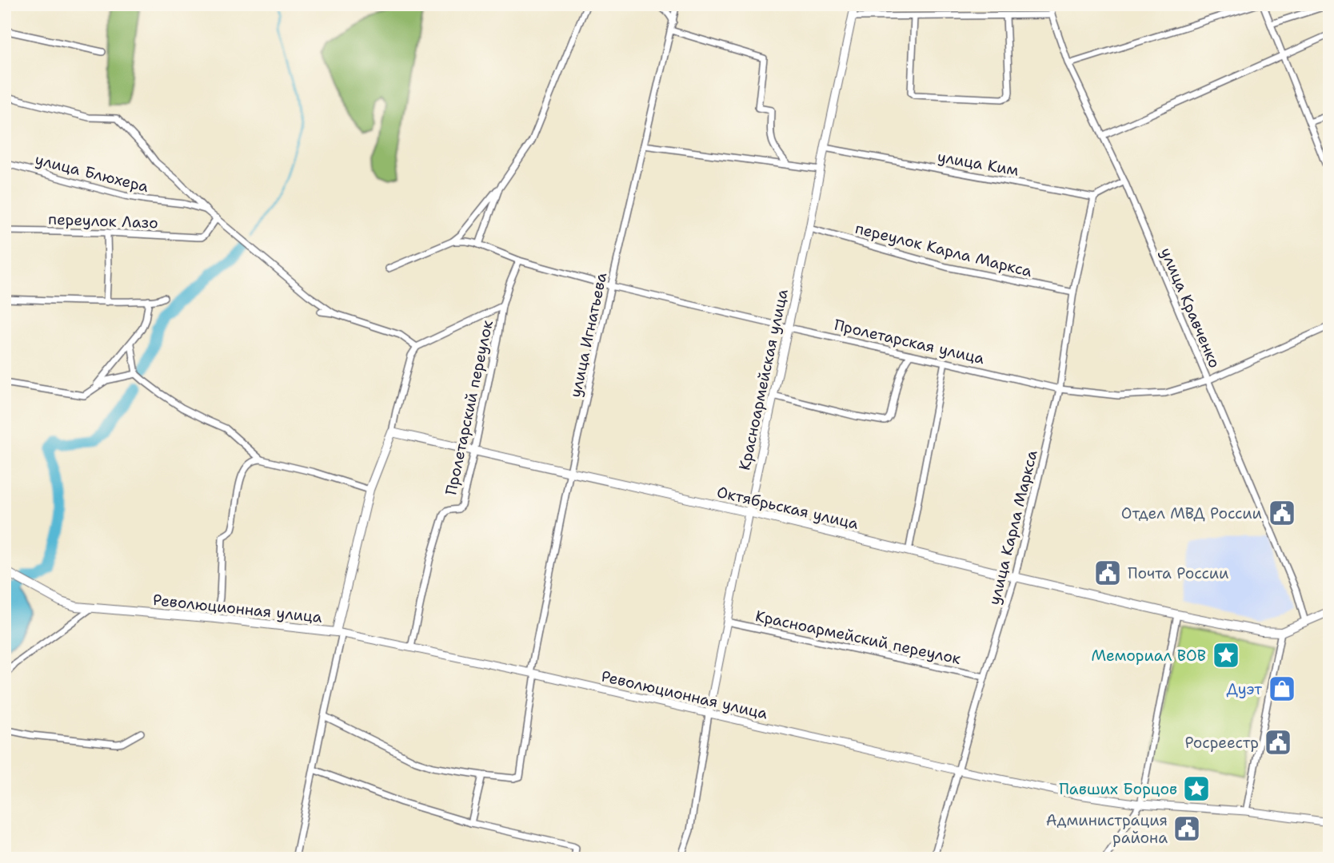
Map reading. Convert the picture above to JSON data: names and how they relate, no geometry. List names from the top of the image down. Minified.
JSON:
{"streets":{"main road":["Октябрьская улица","Революционная улица"],"street":["улица Ким","улица Блюхера","переулок Лазо","переулок Карла Маркса","улица Кравченко","улица Игнатьева","Пролетарская улица","Красноармейская улица","Пролетарский переулок","улица Карла Маркса","Красноармейский переулок"]},"crossings":[["улица Ким","Красноармейская улица"],["улица Ким","улица Карла Маркса"],["переулок Карла Маркса","Красноармейская улица"],["переулок Карла Маркса","улица Карла Маркса"],["улица Кравченко","Пролетарская улица"],["улица Игнатьева","Пролетарская улица"],["улица Игнатьева","Октябрьская улица"],["улица Игнатьева","Революционная улица"],["Пролетарская улица","Красноармейская улица"],["Пролетарская улица","Пролетарский переулок"],["Пролетарская улица","улица Карла Маркса"],["Красноармейская улица","Октябрьская улица"],["Красноармейская улица","Революционная улица"],["Красноармейская улица","Красноармейский переулок"],["Пролетарский переулок","Октябрьская улица"],["Пролетарский переулок","Революционная улица"],["Октябрьская улица","улица Карла Маркса"],["улица Карла Маркса","Революционная улица"],["улица Карла Маркса","Красноармейский переулок"]],"places":{"public building":["Отдел МВД России","Почта России","Росреестр","Администрация района"],"place":["Мемориал ВОВ","Павших Борцов"],"shop":["Дуэт"]}}
